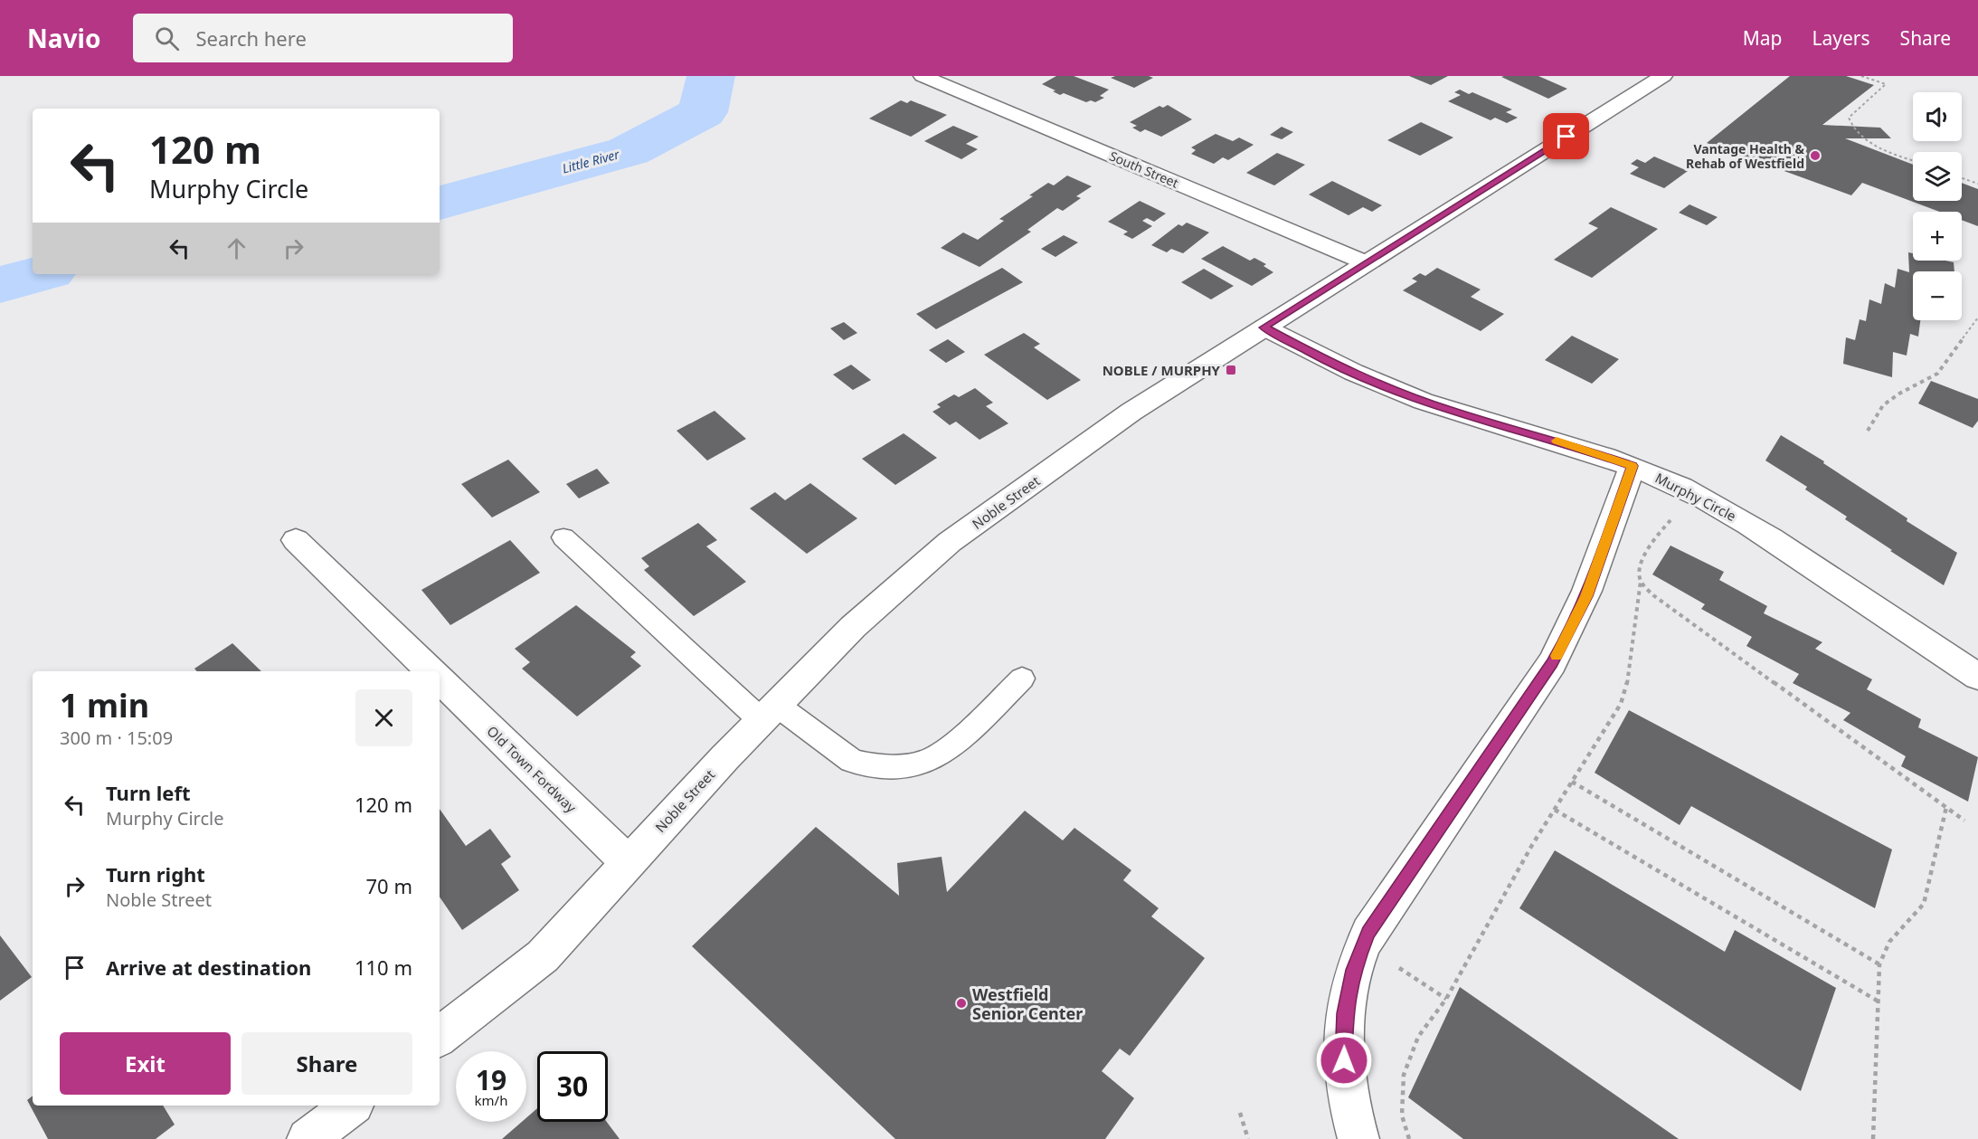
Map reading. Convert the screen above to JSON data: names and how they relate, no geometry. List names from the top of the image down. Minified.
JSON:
{"streets":{"street":["South Street","Murphy Circle","Noble Street","Old Town Fordway"]},"crossings":[["South Street","Noble Street"],["Murphy Circle","Noble Street"],["Noble Street","Old Town Fordway"]],"water":["Little River"],"places":{"other":["Vantage Health & Rehab of Westfield","Westfield Senior Center"],"transit":["NOBLE / MURPHY"]},"page":{"header":"Navio","search":"Search here","nav":["Map","Layers","Share"],"map_buttons":["+","−"],"turn":["120 m","Murphy Circle"],"heading":["1 min","300 m · 15:09"],"list":[{"name":"Turn left","note":"Murphy Circle","value":"120 m"},{"name":"Turn right","note":"Noble Street","value":"70 m"},{"name":"Arrive at destination","value":"110 m"}],"buttons":["Exit","Share"],"speed":"19 km/h","limit":"30"}}
